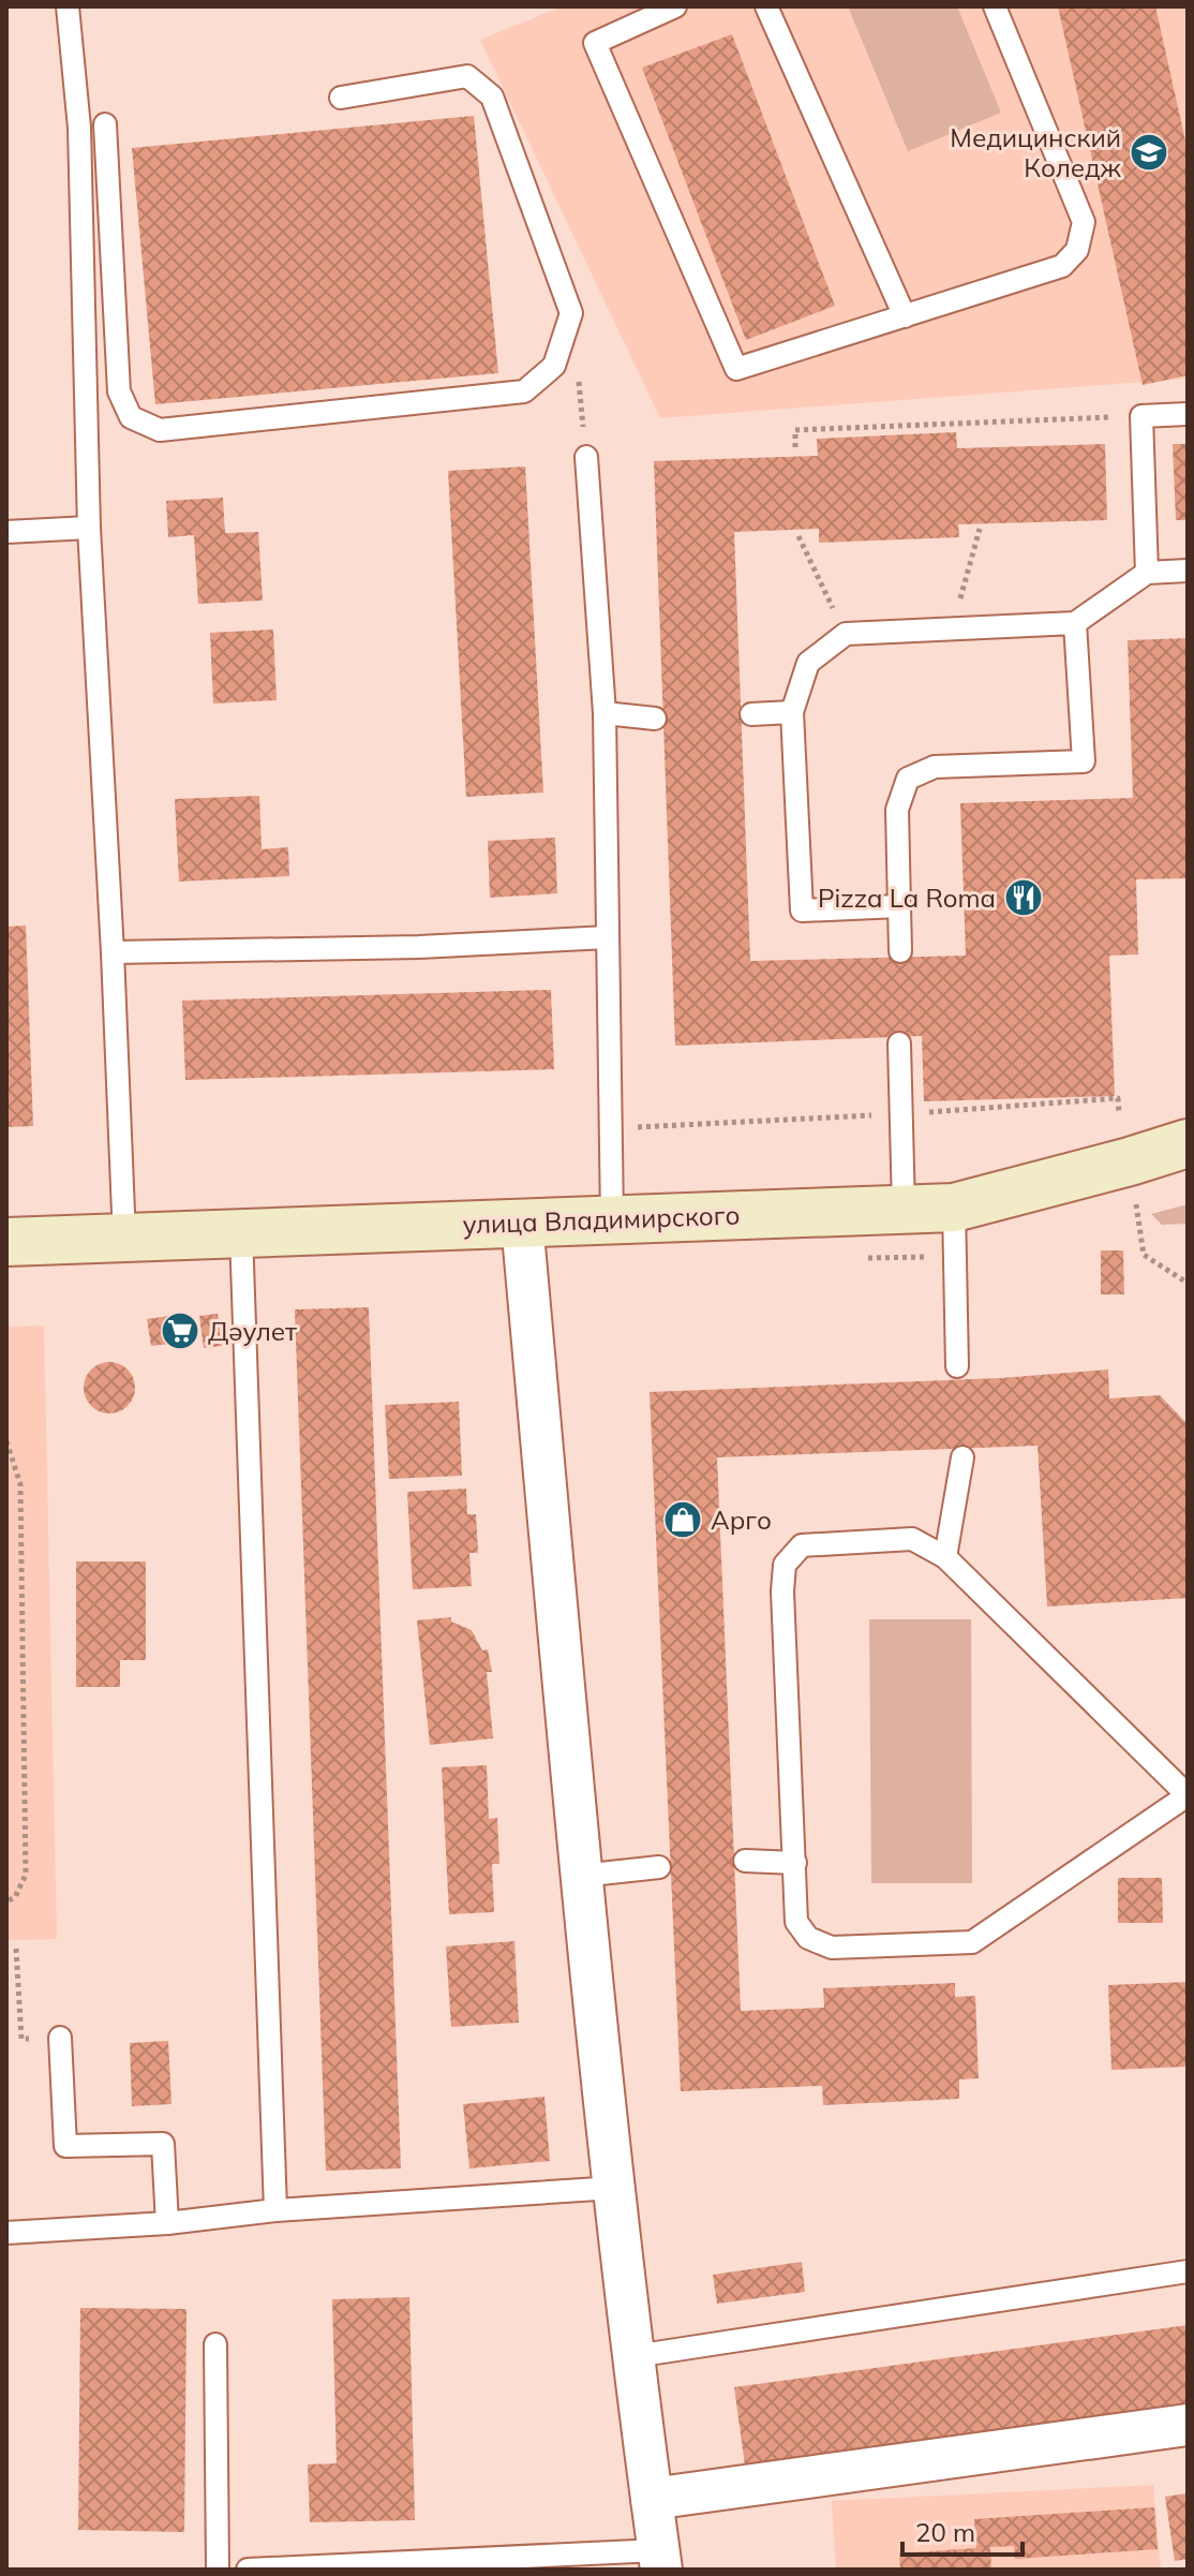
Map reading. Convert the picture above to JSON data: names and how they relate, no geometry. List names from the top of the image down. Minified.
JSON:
{"streets":{"street":["улица Владимирского"]},"places":{"school or university":["Медицинский Коледж"],"restaurant":["Pizza La Roma"],"supermarket":["Дәулет"],"shop":["Арго"]},"scale_bar":"20 m"}
